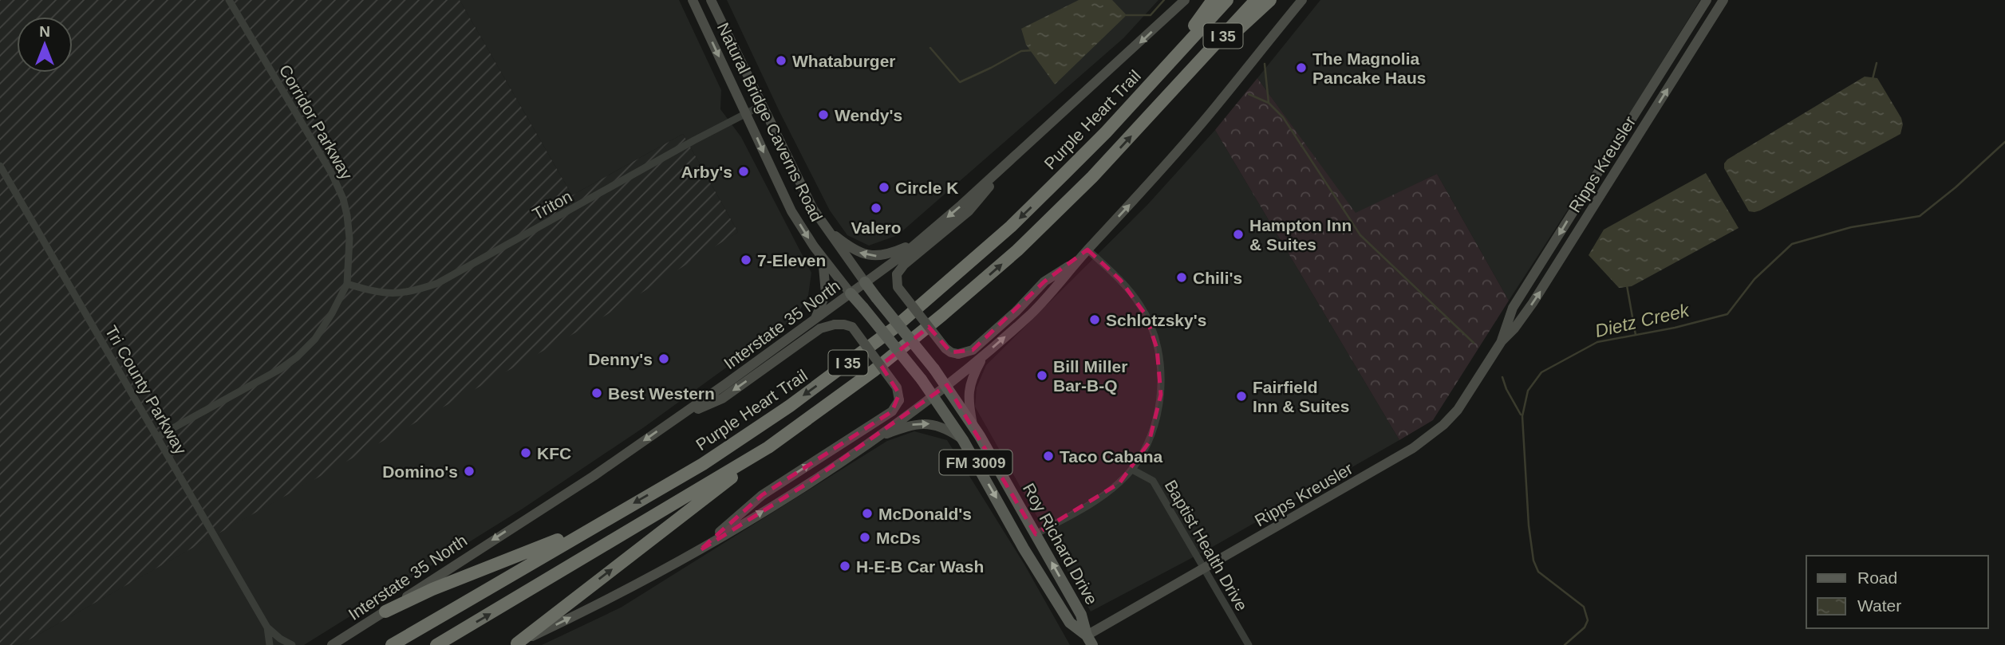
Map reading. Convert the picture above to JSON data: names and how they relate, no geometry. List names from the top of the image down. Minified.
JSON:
{"streets":{"highway":["I 35","Purple Heart Trail"],"main road":["Natural Bridge Caverns Road","Ripps Kreusler","Interstate 35 North","FM 3009","Roy Richard Drive"],"street":["Corridor Parkway","Triton","Tri County Parkway","Baptist Health Drive"]},"crossings":[["Corridor Parkway","Triton"],["Corridor Parkway","Tri County Parkway"],["Natural Bridge Caverns Road","Triton"],["Natural Bridge Caverns Road","Interstate 35 North"],["Natural Bridge Caverns Road","FM 3009"],["Natural Bridge Caverns Road","Roy Richard Drive"],["Ripps Kreusler","Roy Richard Drive"],["Ripps Kreusler","Baptist Health Drive"],["Interstate 35 North","FM 3009"],["FM 3009","Roy Richard Drive"]],"one_way":["Interstate 35 North"],"water":["Dietz Creek"],"places":["Whataburger","The Magnolia Pancake Haus","Wendy's","Arby's","Circle K","Valero","Hampton Inn & Suites","7-Eleven","Chili's","Schlotzsky's","Denny's","Bill Miller Bar-B-Q","Best Western","Fairfield Inn & Suites","KFC","Taco Cabana","Domino's","McDonald's","McDs","H-E-B Car Wash"],"legend":["Road","Water"],"north":"top"}
